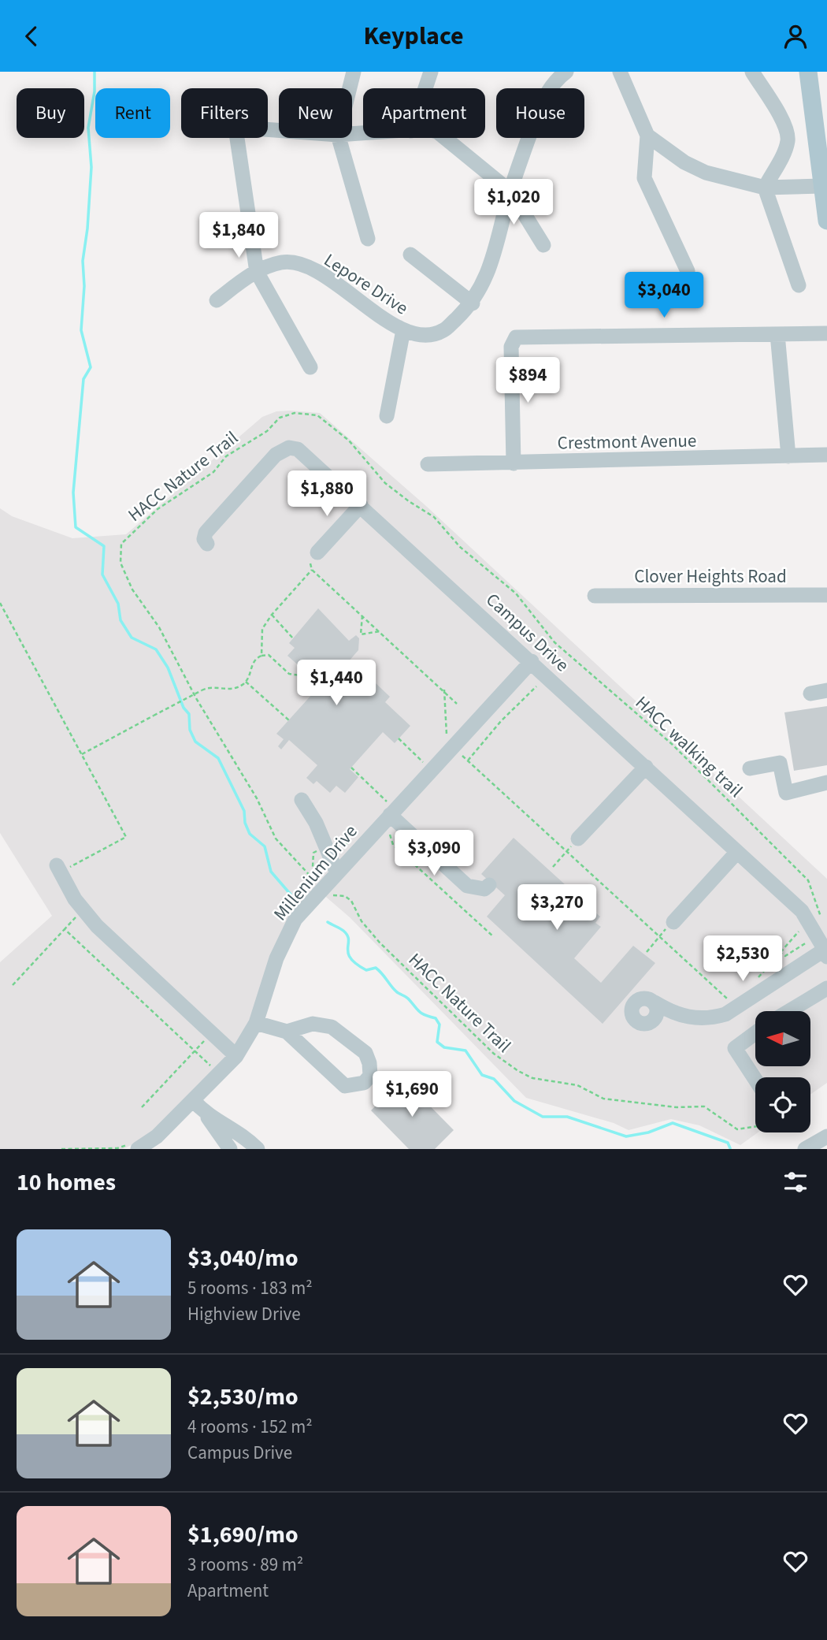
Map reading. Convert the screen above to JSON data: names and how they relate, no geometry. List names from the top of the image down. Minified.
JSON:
{"streets":{"street":["Lepore Drive","Crestmont Avenue","Clover Heights Road","Campus Drive","Millenium Drive"],"path":["HACC Nature Trail","HACC walking trail"]},"crossings":[["HACC Nature Trail","HACC walking trail"],["HACC Nature Trail","Millenium Drive"],["Campus Drive","HACC walking trail"],["Campus Drive","Millenium Drive"]],"north":"left","page":{"header":"Keyplace","chip":["Buy","Rent","Filters","New","Apartment","House"],"price":["$1,020","$1,840","$3,040","$894","$1,880","$1,440","$3,090","$3,270","$2,530","$1,690"],"heading":"10 homes","list":[{"name":"$3,040/mo","note":"5 rooms · 183 m² · Highview Drive"},{"name":"$2,530/mo","note":"4 rooms · 152 m² · Campus Drive"},{"name":"$1,690/mo","note":"3 rooms · 89 m² · Apartment"}]}}
